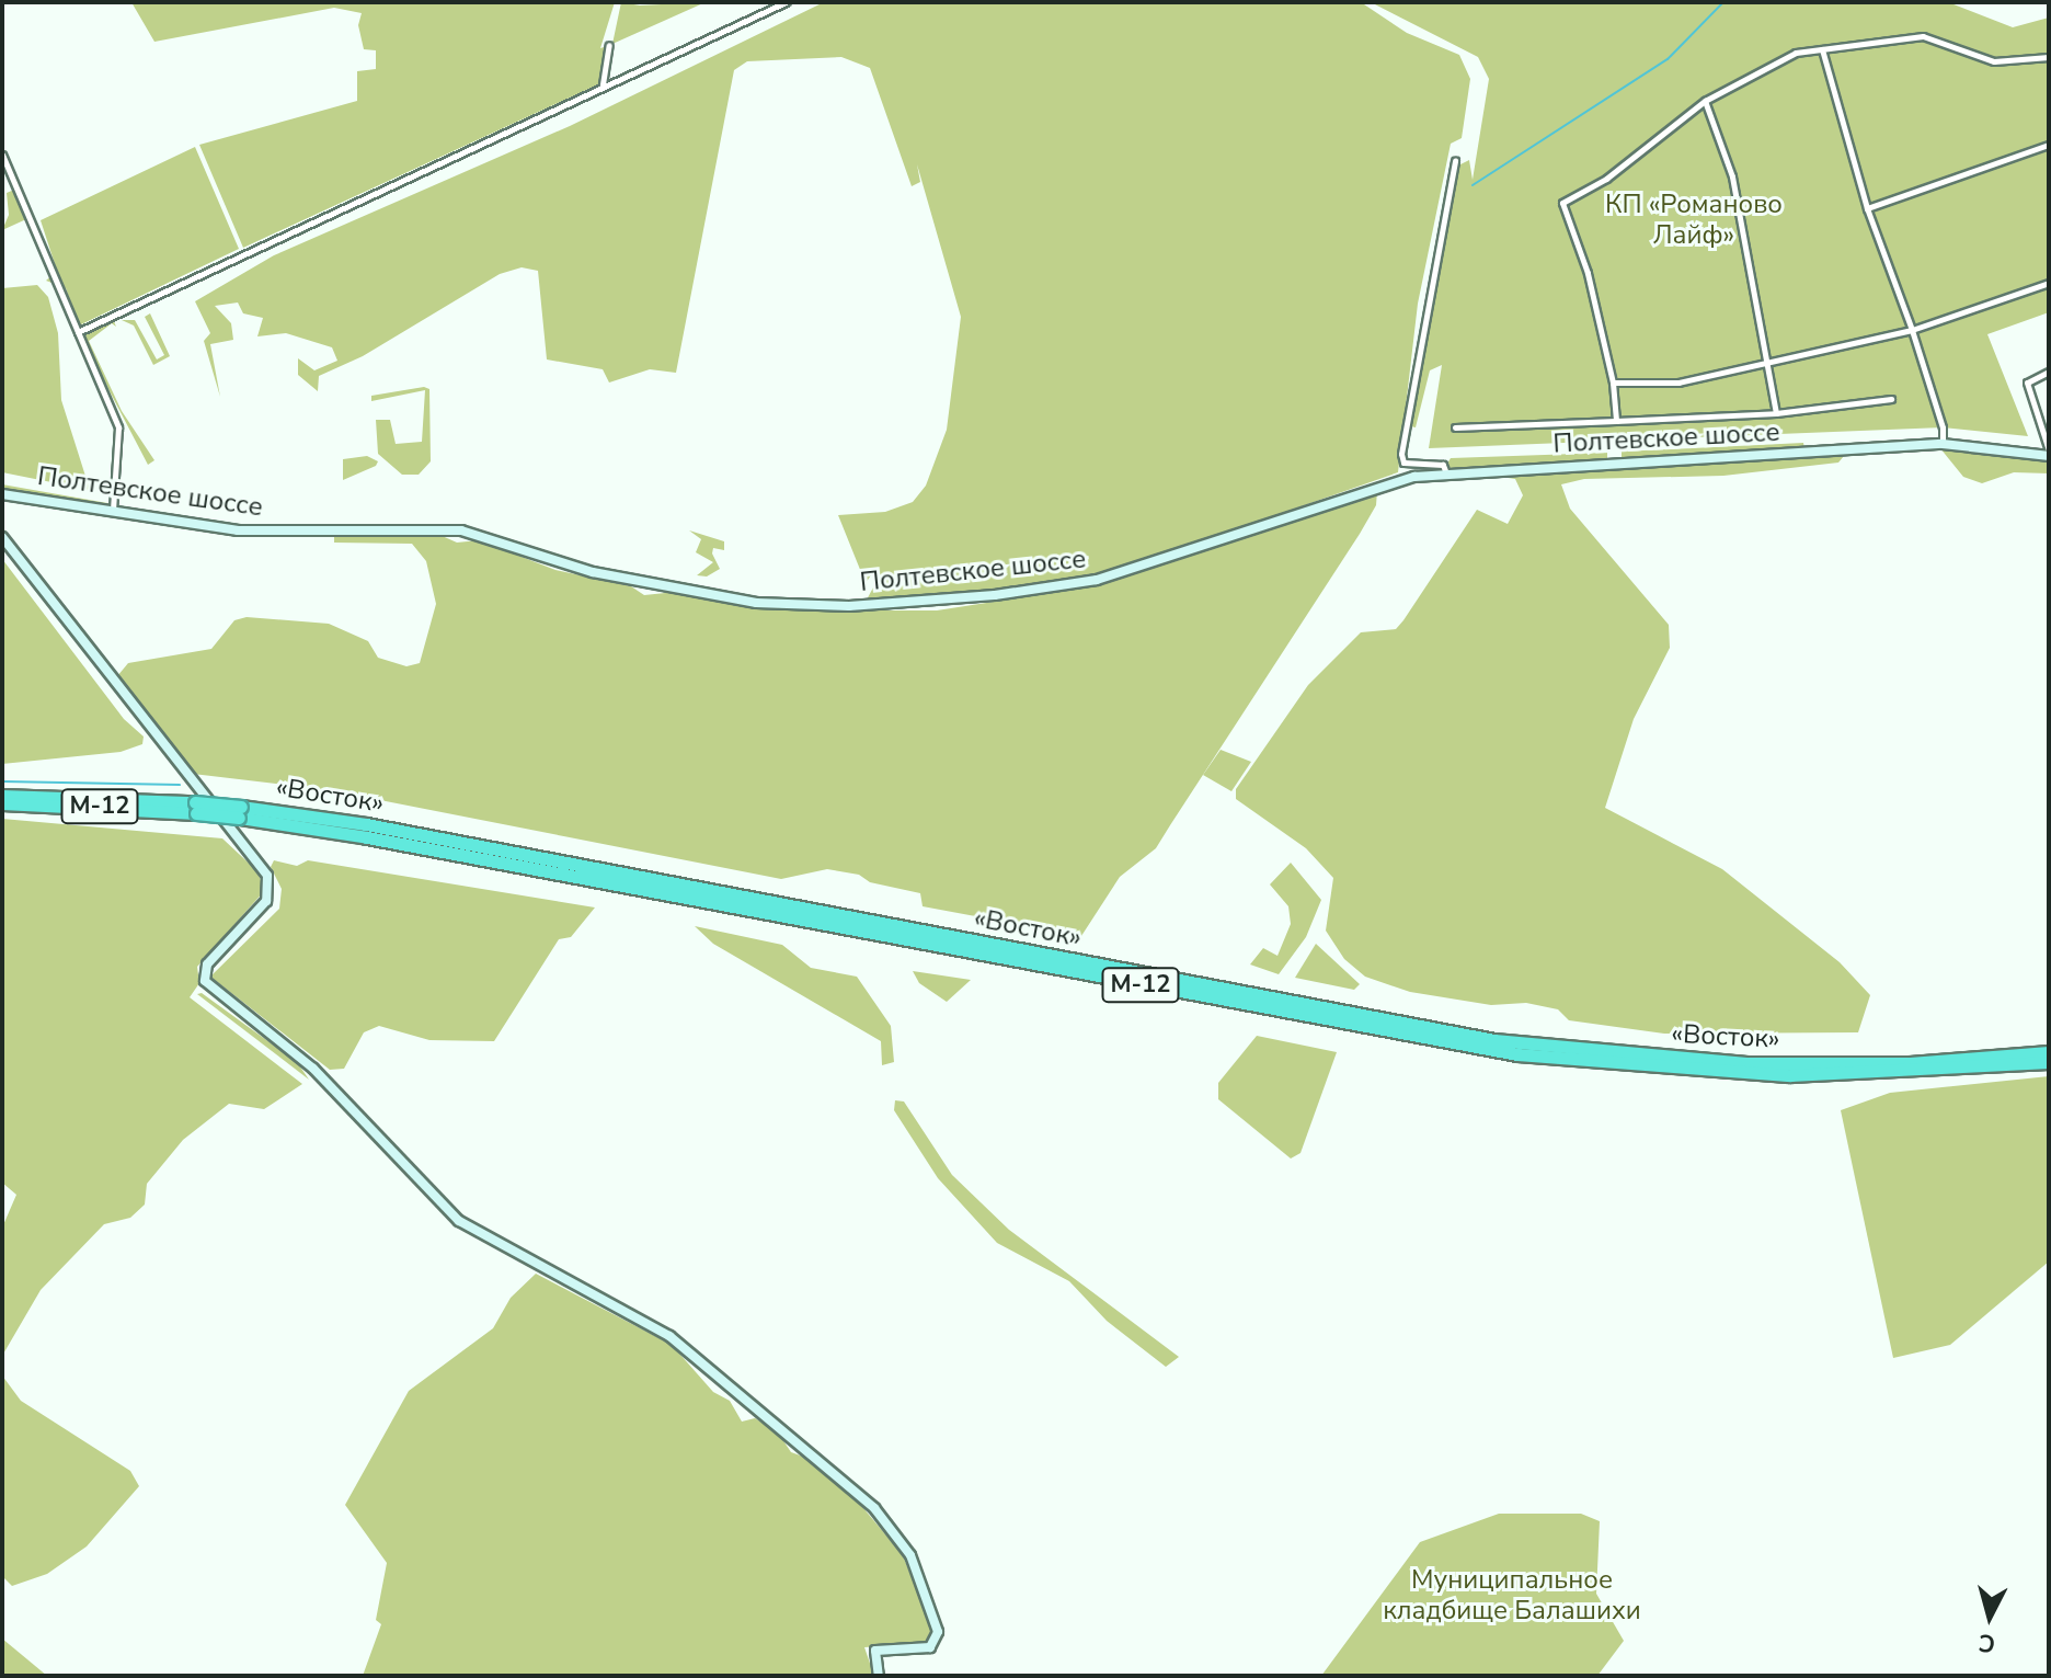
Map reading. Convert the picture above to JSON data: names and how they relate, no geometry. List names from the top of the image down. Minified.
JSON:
{"streets":{"highway":["«Восток»","М-12"],"street":["Полтевское шоссе"]},"parks":["КП «Романово Лайф»","Муниципальное кладбище Балашихи"],"north":"bottom"}
